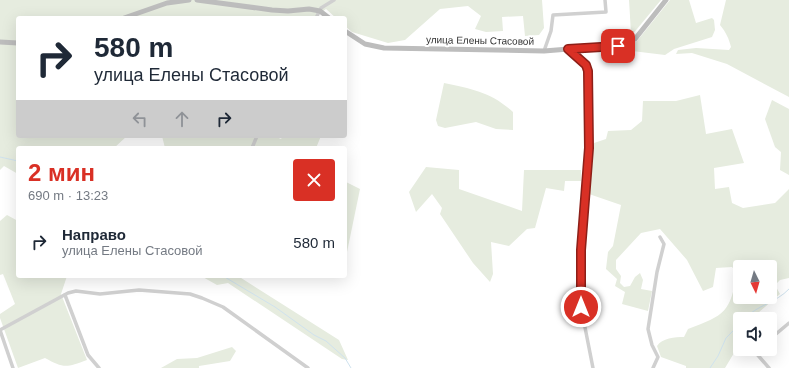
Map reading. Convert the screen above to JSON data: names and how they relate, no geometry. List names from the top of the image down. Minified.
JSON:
{"streets":{"main road":["улица Елены Стасовой"]},"north":"bottom","page":{"turn":["580 m","улица Елены Стасовой"],"heading":["2 мин","690 m · 13:23"],"list":[{"name":"Направо","note":"улица Елены Стасовой","value":"580 m"}]}}
